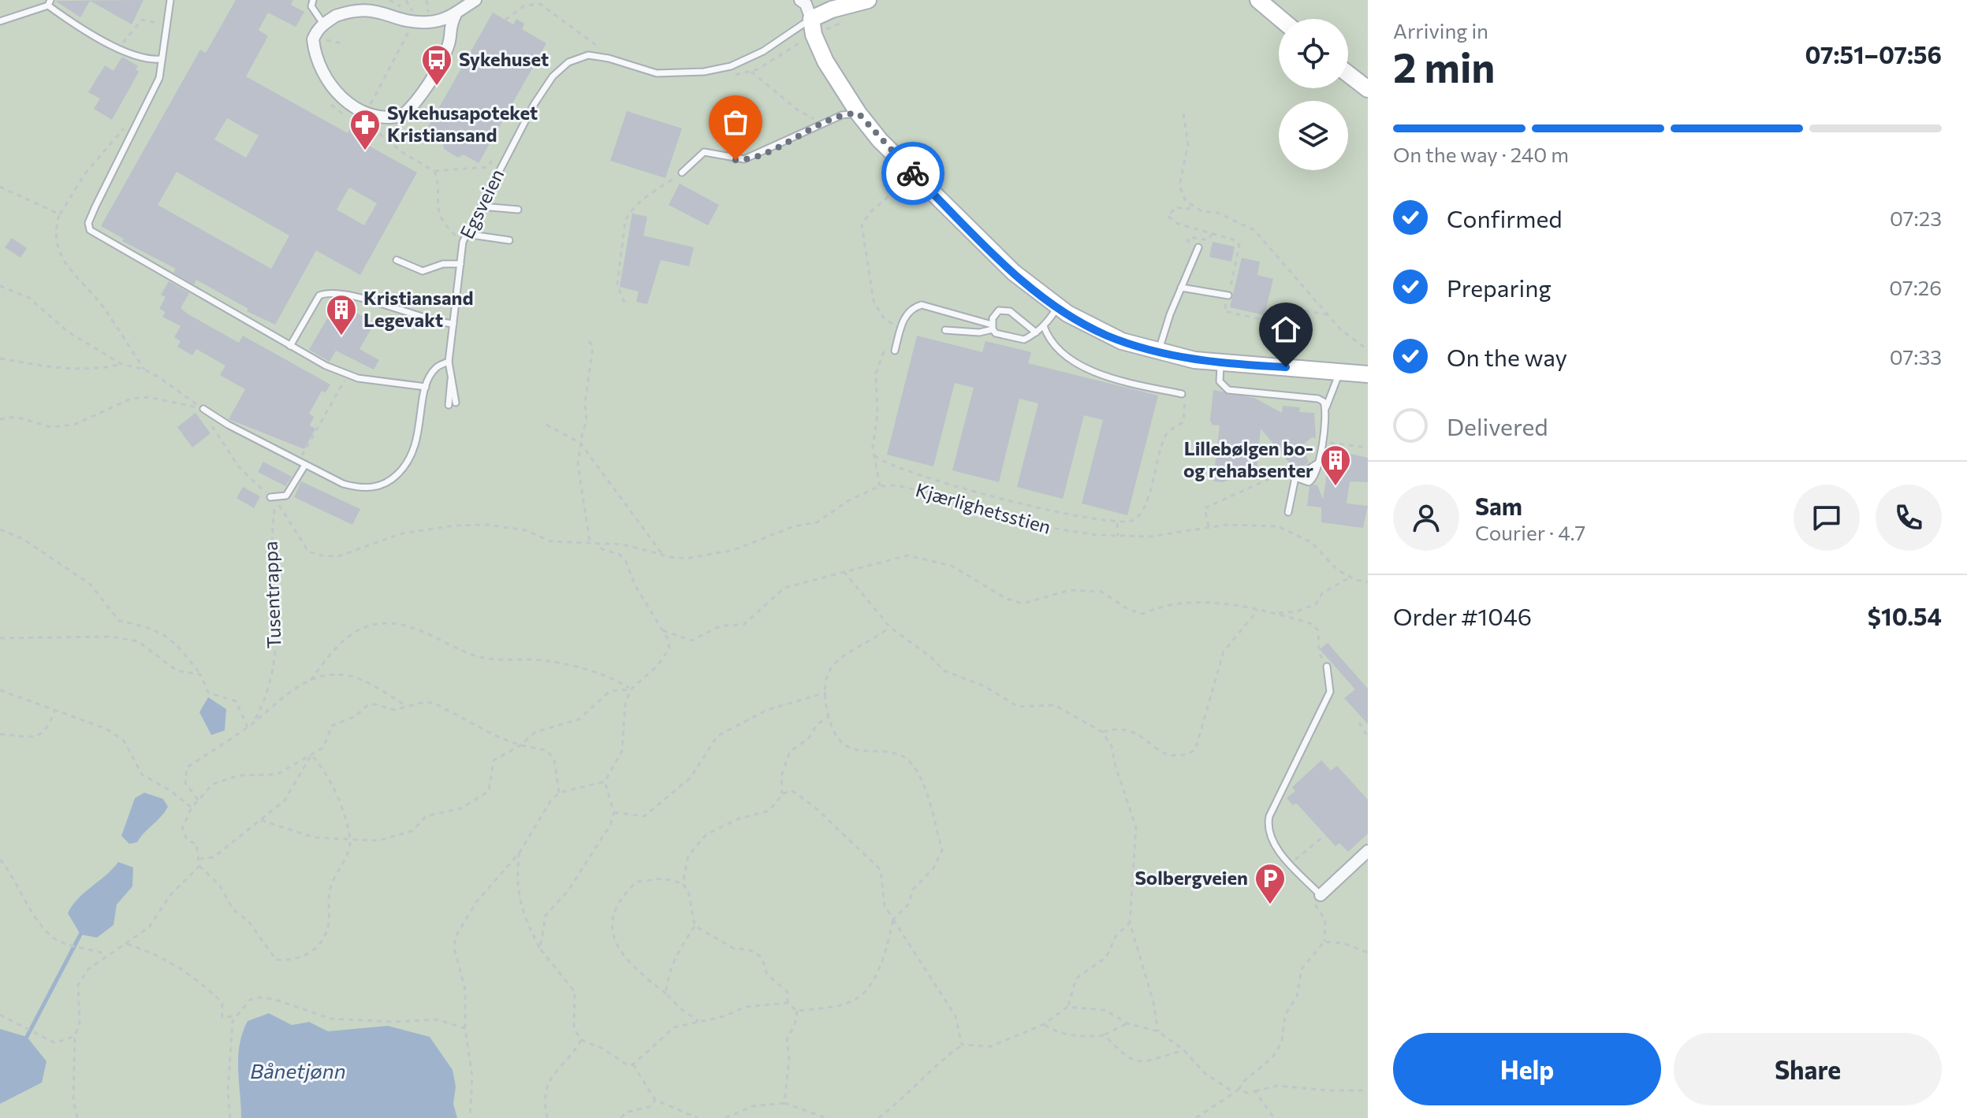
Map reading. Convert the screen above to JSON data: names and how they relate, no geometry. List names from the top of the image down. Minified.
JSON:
{"streets":{"street":["Egsveien"],"path":["Kjærlighetsstien","Tusentrappa"]},"crossings":[["Kjærlighetsstien","Tusentrappa"]],"water":["Bånetjønn"],"places":{"bus stop":["Sykehuset"],"pharmacy":["Sykehusapoteket Kristiansand"],"building":["Kristiansand Legevakt","Lillebølgen bo- og rehabsenter"],"parking":["Solbergveien"]},"page":{"heading":["2 min","Arriving in","07:51–07:56"],"panel":["Sam","Courier · 4.7","Order #1046","$10.54"],"bar":"On the way · 240 m","list":[["Confirmed","07:23"],["Preparing","07:26"],["On the way","07:33"],"Delivered"],"buttons":["Help","Share"]}}
